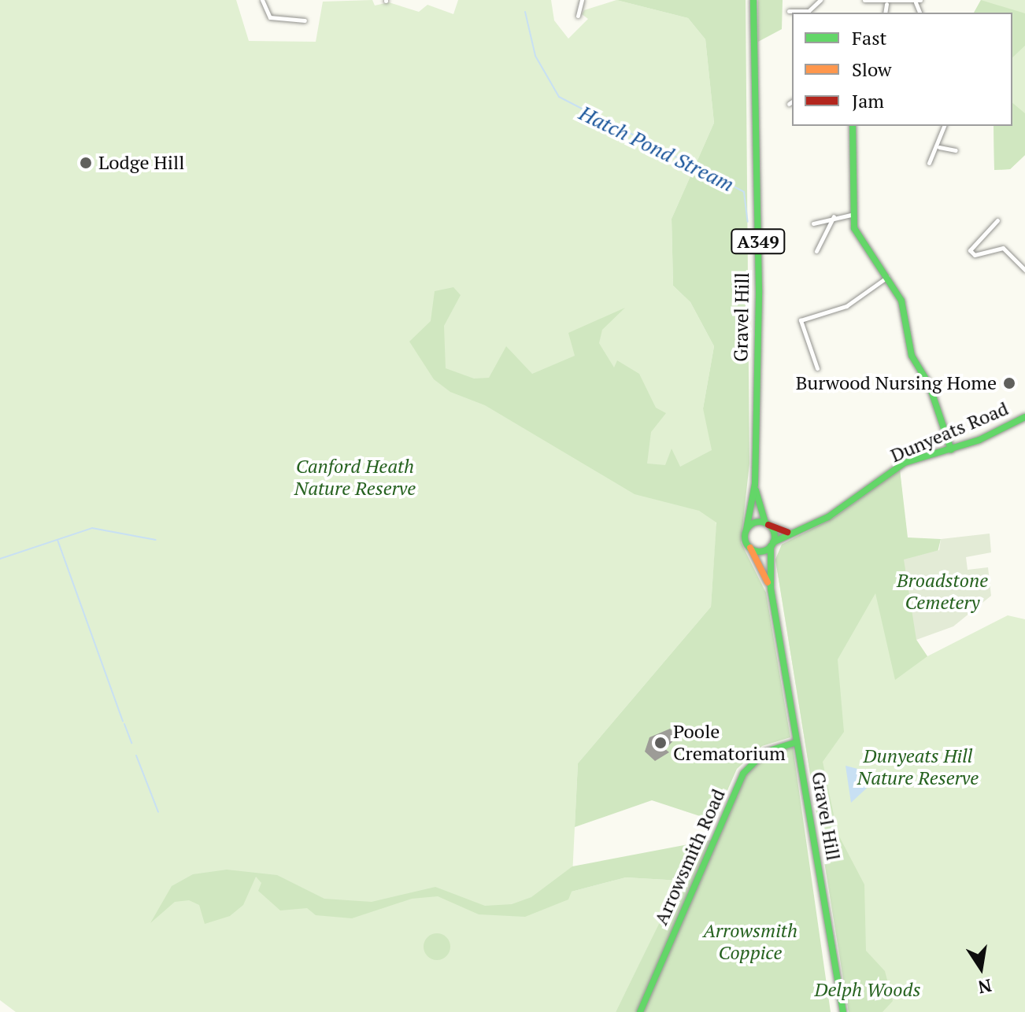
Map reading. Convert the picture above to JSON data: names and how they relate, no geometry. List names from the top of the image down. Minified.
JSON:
{"streets":{"main road":["A349","Gravel Hill","Dunyeats Road","Arrowsmith Road"]},"crossings":[["Gravel Hill","Dunyeats Road"],["Gravel Hill","Arrowsmith Road"]],"water":["Hatch Pond Stream"],"parks":["Canford Heath Nature Reserve","Broadstone Cemetery","Dunyeats Hill Nature Reserve","Arrowsmith Coppice","Delph Woods"],"places":["Lodge Hill","Burwood Nursing Home","Poole Crematorium"],"legend":["Fast","Slow","Jam"],"north":"bottom"}
